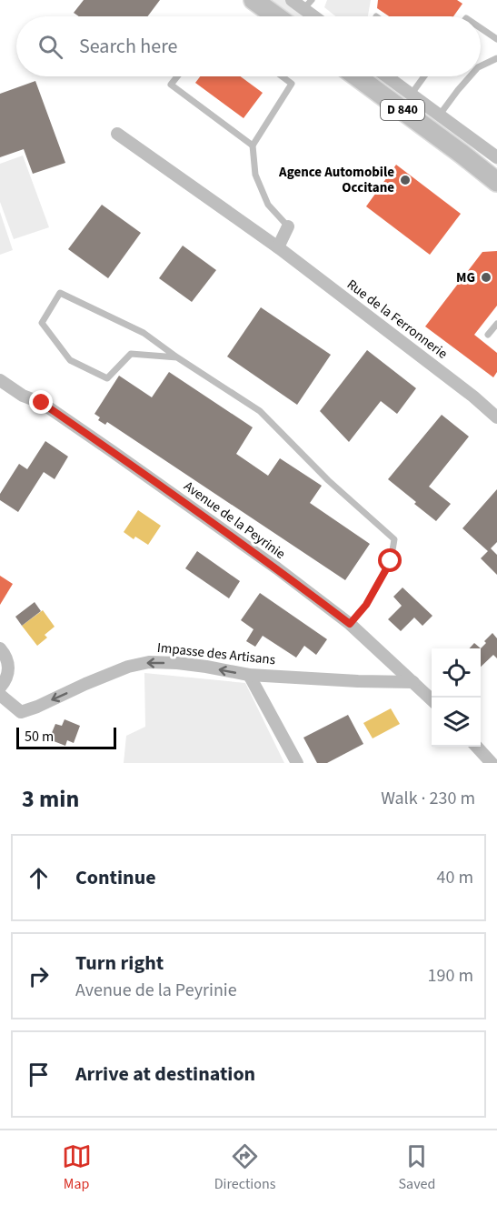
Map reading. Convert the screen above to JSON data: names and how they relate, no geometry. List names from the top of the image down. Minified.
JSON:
{"streets":{"main road":["D 840"],"street":["Rue de la Ferronnerie","Avenue de la Peyrinie","Impasse des Artisans"]},"crossings":[["Avenue de la Peyrinie","Impasse des Artisans"]],"one_way":["Impasse des Artisans"],"places":["Agence Automobile Occitane","MG"],"scale_bar":"50 m","page":{"search":"Search here","scale":"50 m","heading":["3 min","Walk · 230 m"],"list":[["Continue","40 m"],["Turn right","Avenue de la Peyrinie","190 m"],"Arrive at destination"],"nav":["Map","Directions","Saved"]}}
